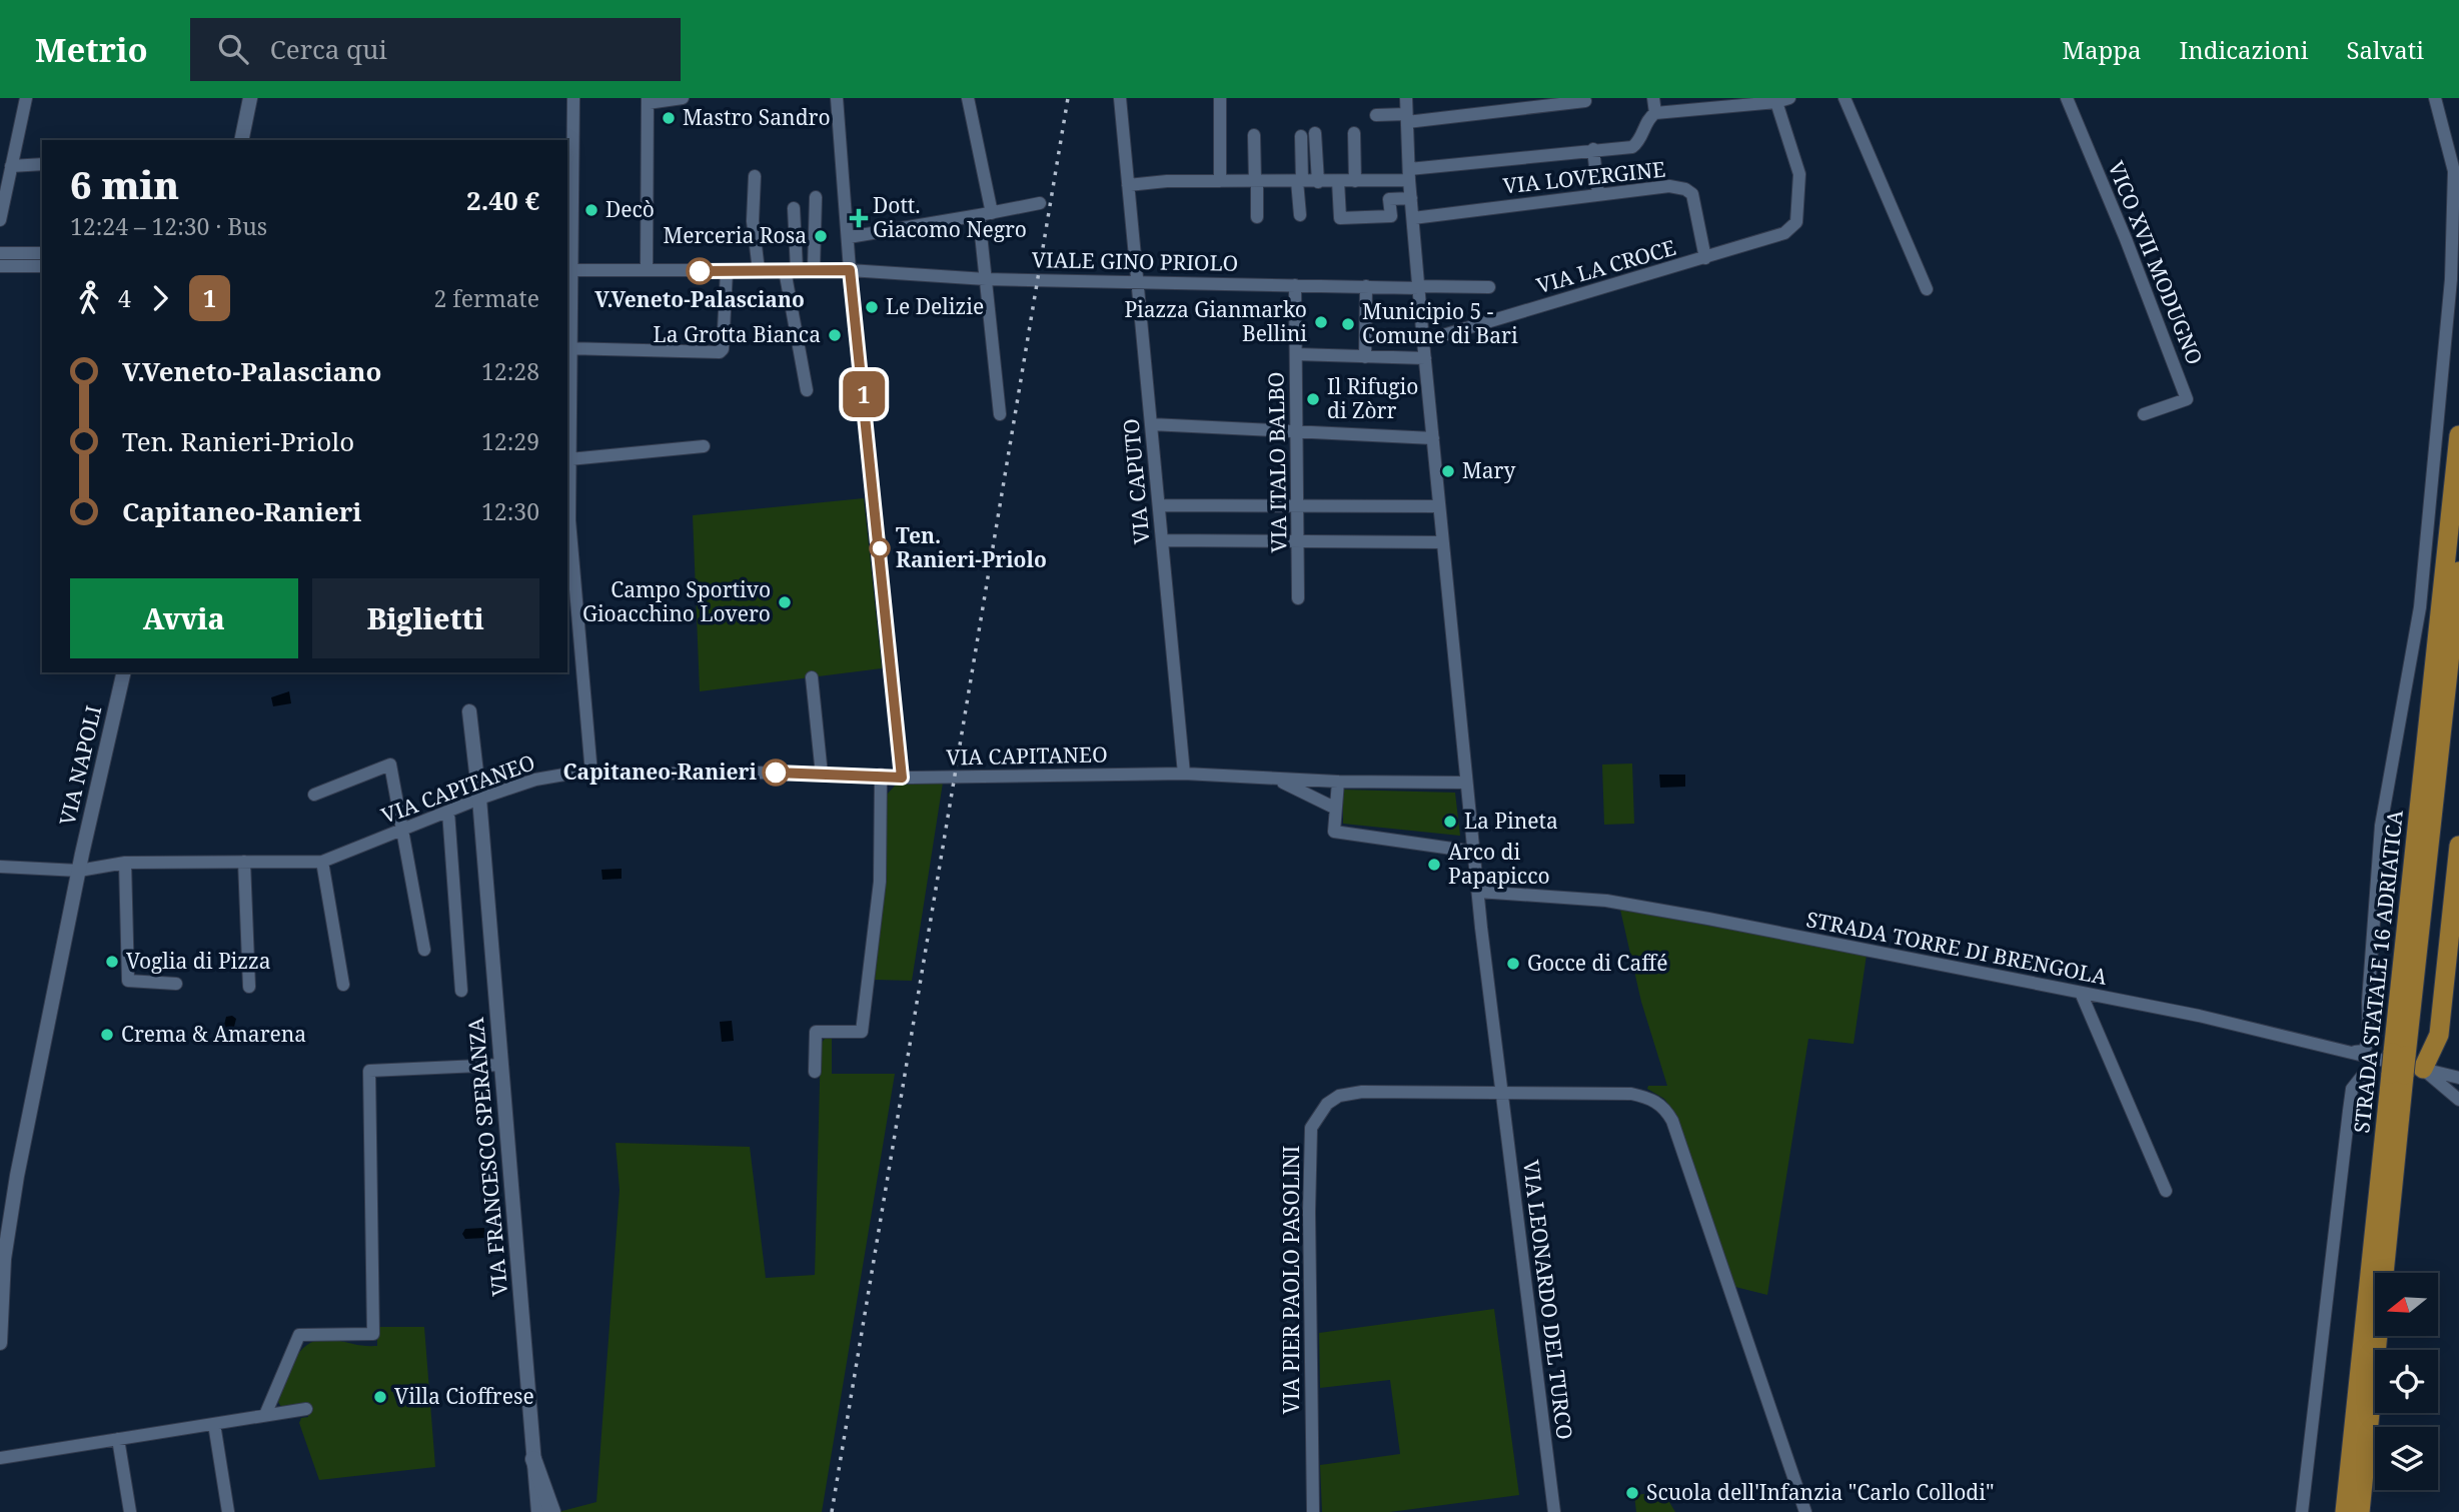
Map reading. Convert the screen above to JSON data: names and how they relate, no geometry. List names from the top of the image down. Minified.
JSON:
{"streets":{"highway":["STRADA STATALE 16 ADRIATICA"],"street":["VIA LOVERGINE","VIALE GINO PRIOLO","VICO XVII MODUGNO","VIA LA CROCE","VIA ITALO BALBO","VIA CAPUTO","VIA CAPITANEO","VIA NAPOLI","STRADA TORRE DI BRENGOLA","VIA FRANCESCO SPERANZA","VIA PIER PAOLO PASOLINI","VIA LEONARDO DEL TURCO"]},"crossings":[["VIA LOVERGINE","VIA LA CROCE"],["VIA LOVERGINE","VIA LEONARDO DEL TURCO"],["VIALE GINO PRIOLO","VIA ITALO BALBO"],["VIALE GINO PRIOLO","VIA CAPUTO"],["VIALE GINO PRIOLO","VIA LEONARDO DEL TURCO"],["VIA LA CROCE","VIA LEONARDO DEL TURCO"],["VIA CAPUTO","VIA CAPITANEO"],["VIA CAPITANEO","VIA NAPOLI"],["VIA CAPITANEO","VIA FRANCESCO SPERANZA"],["VIA CAPITANEO","VIA LEONARDO DEL TURCO"],["STRADA TORRE DI BRENGOLA","STRADA STATALE 16 ADRIATICA"],["STRADA TORRE DI BRENGOLA","VIA LEONARDO DEL TURCO"],["VIA PIER PAOLO PASOLINI","VIA LEONARDO DEL TURCO"]],"places":{"other":["Mastro Sandro","Decò","Merceria Rosa","V.Veneto-Palasciano","Le Delizie","Piazza Gianmarko Bellini","Municipio 5 - Comune di Bari","La Grotta Bianca","Il Rifugio di Zòrr","Mary","Ten. Ranieri-Priolo","Campo Sportivo Gioacchino Lovero","Capitaneo-Ranieri","La Pineta","Arco di Papapicco","Voglia di Pizza","Gocce di Caffé","Crema & Amarena","Villa Cioffrese","Scuola dell'Infanzia \"Carlo Collodi\""],"health":["Dott. Giacomo Negro"]},"lines":["bus line 1"],"north":"left","page":{"header":"Metrio","search":"Cerca qui","nav":["Mappa","Indicazioni","Salvati"],"on_map":"1","heading":["6 min","12:24 – 12:30 · Bus","2.40 €"],"legs":["4","1","2 fermate"],"list":[{"name":"V.Veneto-Palasciano","value":"12:28"},{"name":"Ten. Ranieri-Priolo","value":"12:29"},{"name":"Capitaneo-Ranieri","value":"12:30"}],"buttons":["Avvia","Biglietti"]}}
